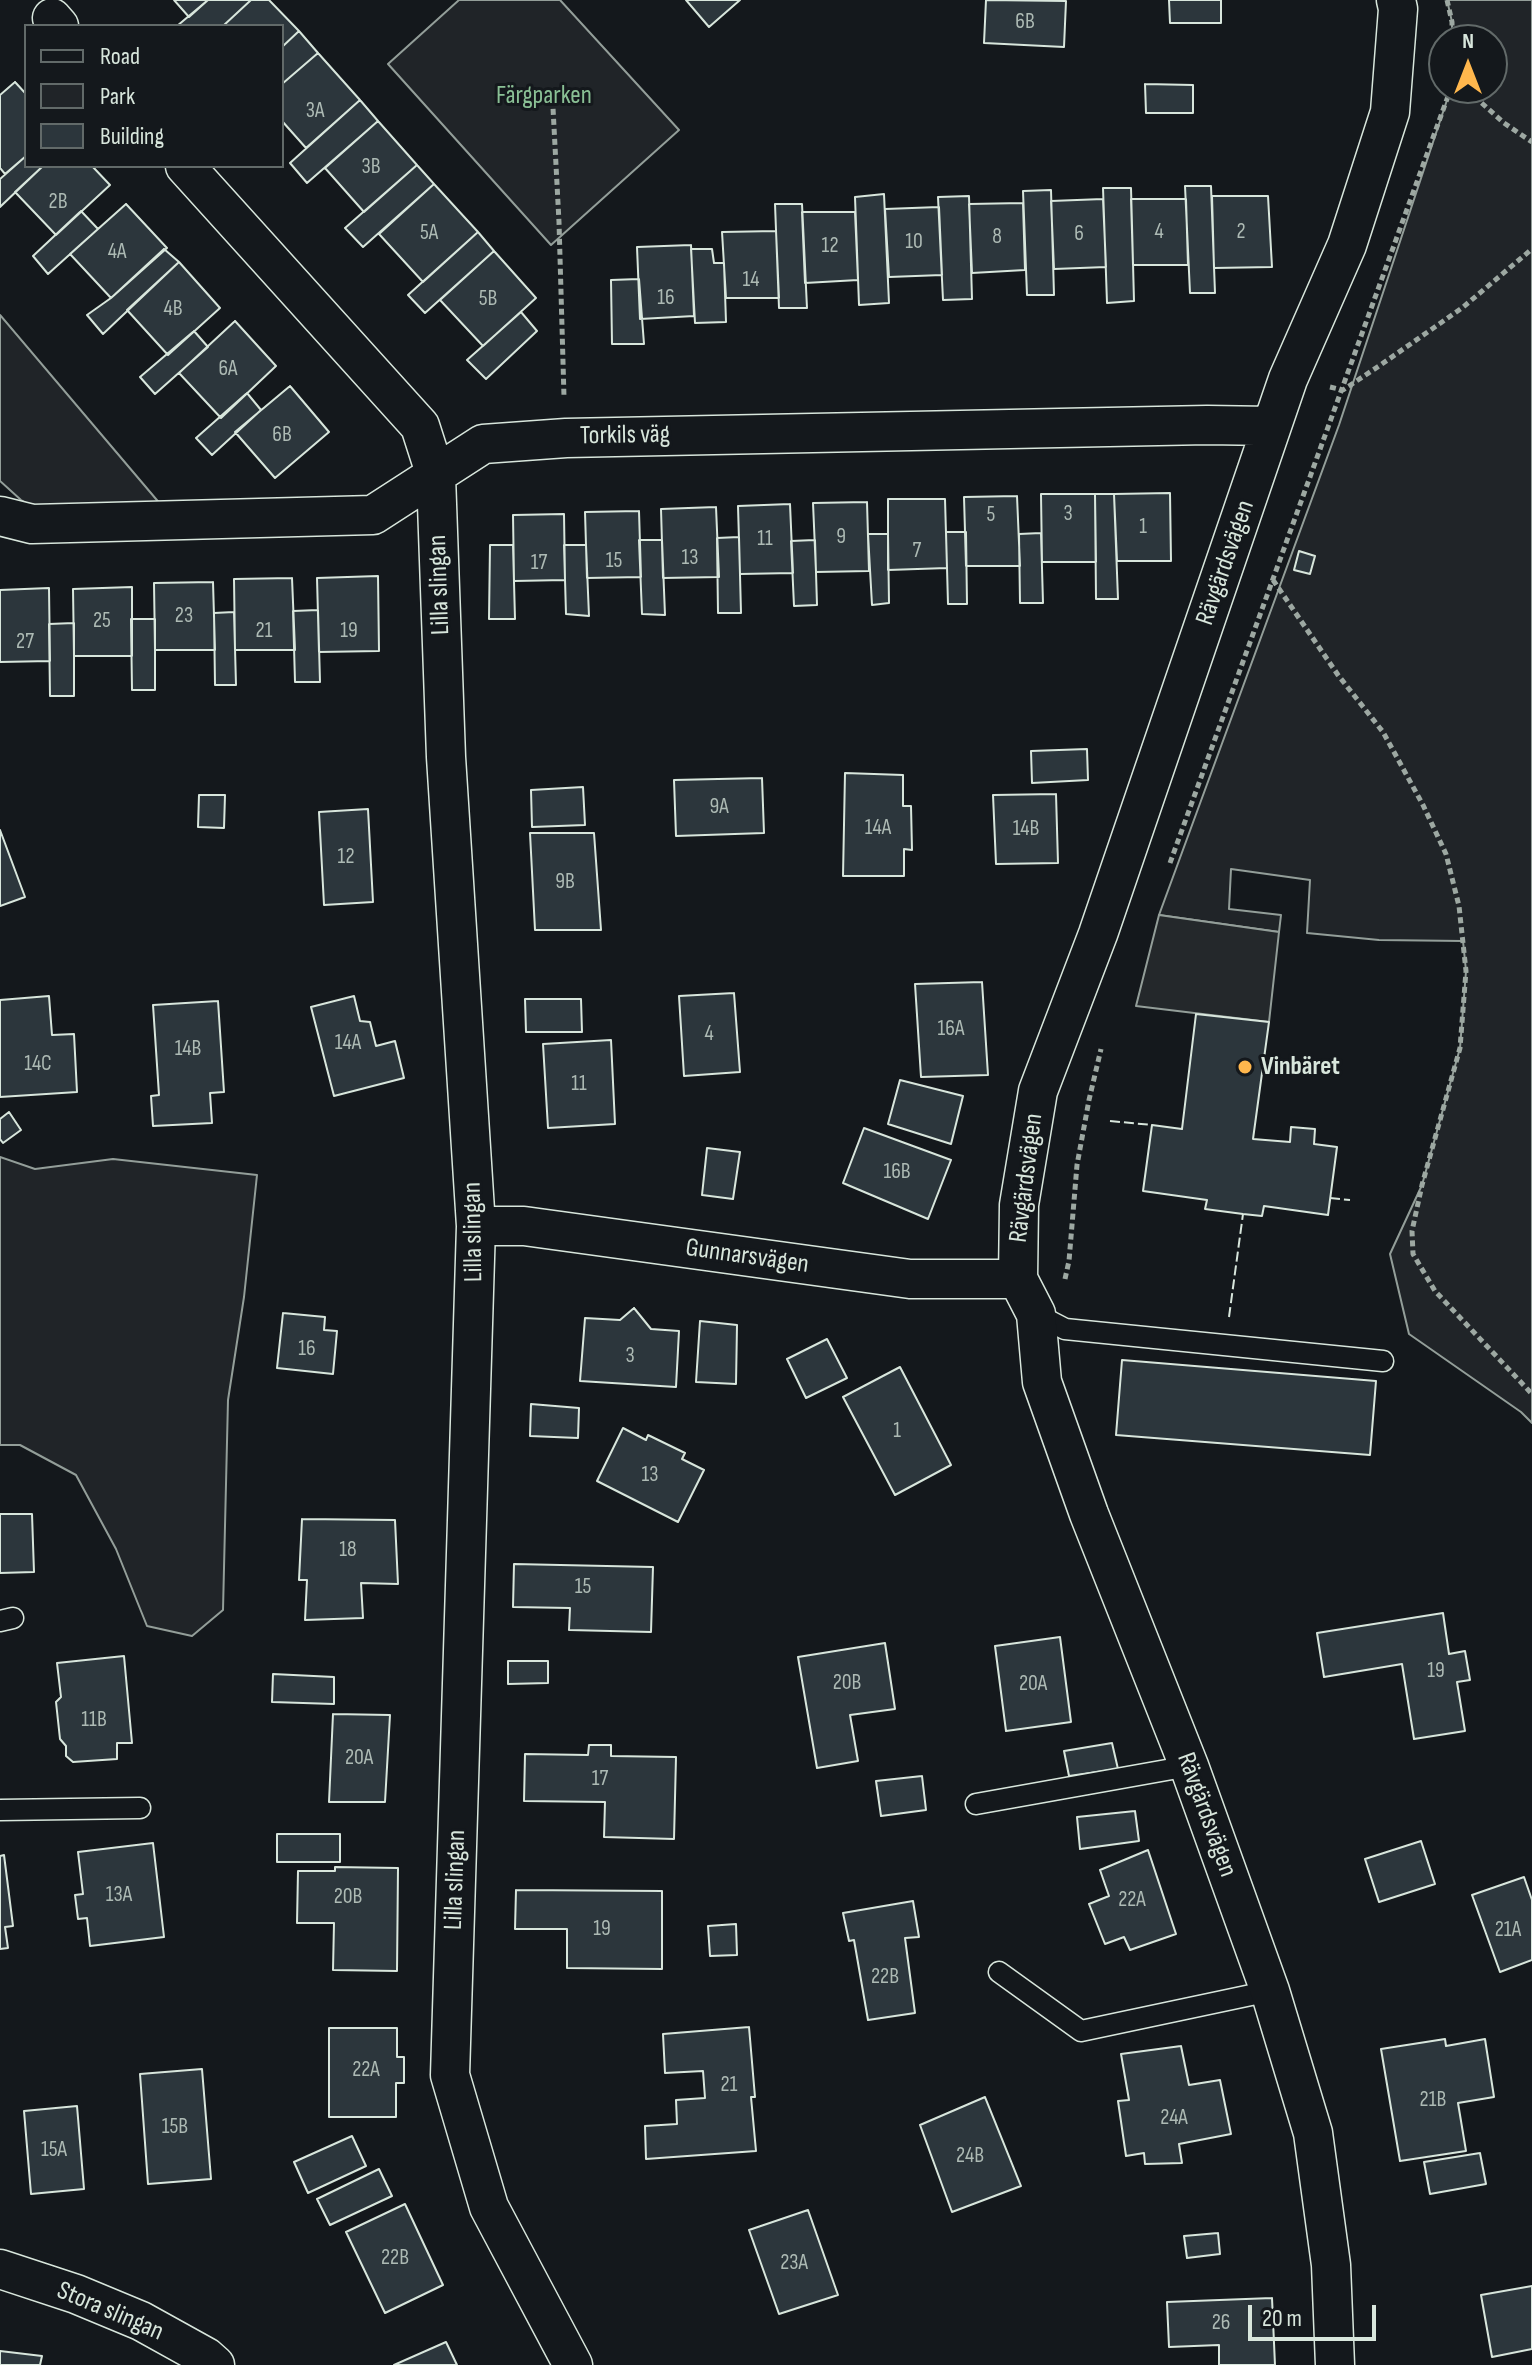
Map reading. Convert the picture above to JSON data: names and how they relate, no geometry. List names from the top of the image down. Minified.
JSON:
{"streets":{"street":["Torkils väg","Rävgärdsvägen","Lilla slingan","Gunnarsvägen","Stora slingan"]},"crossings":[["Torkils väg","Rävgärdsvägen"],["Torkils väg","Lilla slingan"],["Rävgärdsvägen","Gunnarsvägen"],["Lilla slingan","Gunnarsvägen"]],"parks":["Färgparken"],"places":["Vinbäret"],"house_numbers":["6B","3A","3B","2B","4","2","5A","6","8","10","12","4A","14","16","5B","4B","6A","6B","3","5","1","9","11","7","13","15","17","23","25","21","19","27","9A","14A","14B","12","9B","16A","4","14A","14B","14C","11","16B","16","3","1","13","18","15","19","20B","20A","11B","20A","17","13A","20B","22A","19","21A","22B","22A","21","21B","24A","15B","15A","24B","22B","23A","26"],"legend":["Road","Park","Building"],"scale_bar":"20 m","north":"top"}
